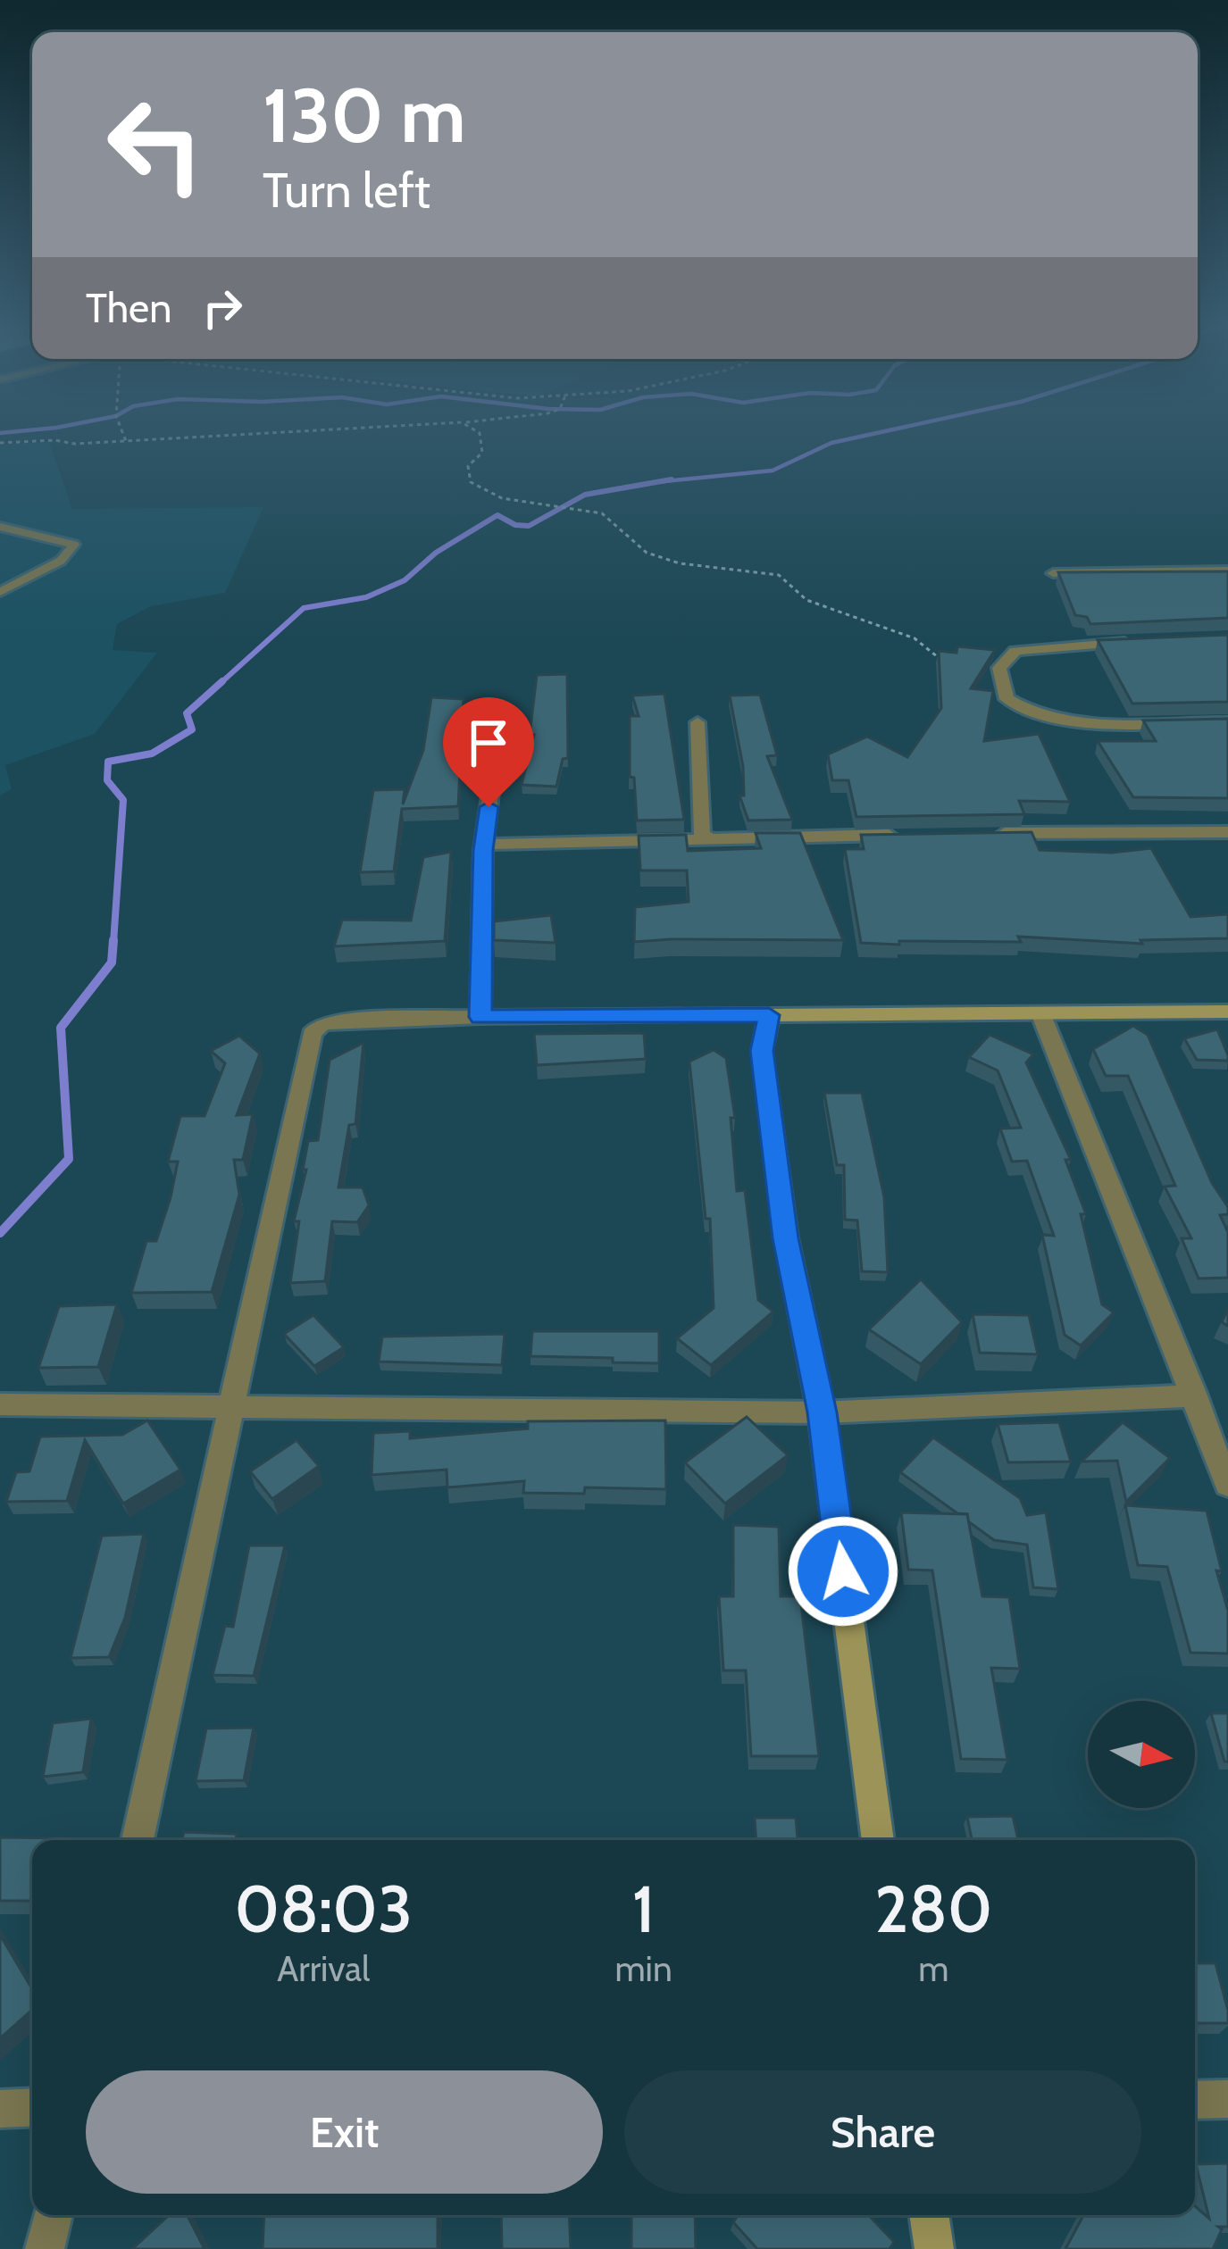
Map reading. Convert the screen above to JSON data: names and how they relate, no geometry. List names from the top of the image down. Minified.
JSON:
{"north":"right","page":{"turn":["130 m","Turn left"],"then":"Then","eta":["08:03","Arrival","1","min","280","m"],"buttons":["Exit","Share"]}}
